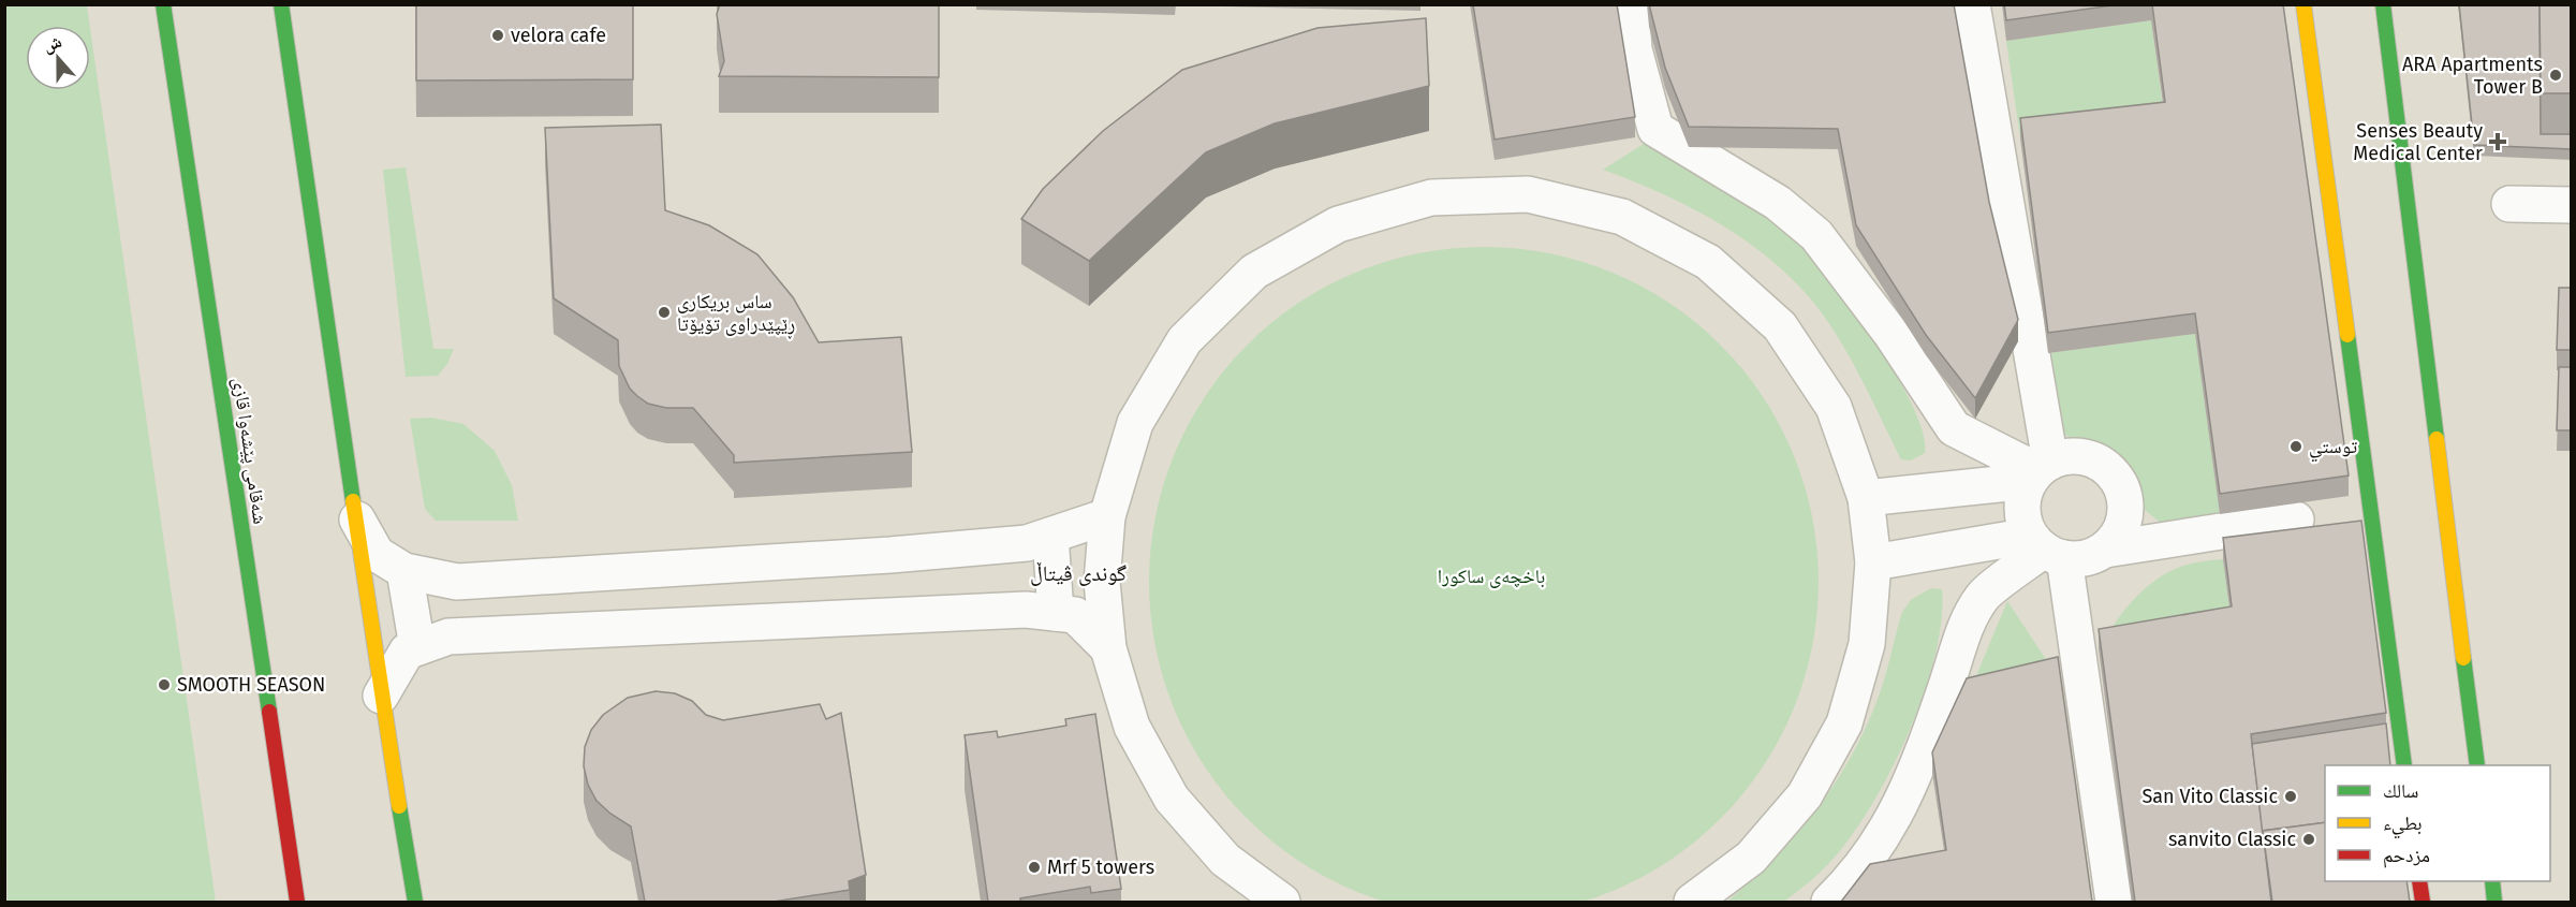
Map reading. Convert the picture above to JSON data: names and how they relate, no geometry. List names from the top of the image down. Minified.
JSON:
{"streets":{"main road":["شەقامی پێشەوا قازی"]},"districts":["گوندی ڤیتاڵ"],"parks":["باخچەی ساکورا"],"places":{"other":["velora cafe","ARA Apartments Tower B","ساس بریکاری ڕێپێدراوی تۆیۆتا","توستي","SMOOTH SEASON","San Vito Classic","sanvito Classic","Mrf 5 towers"],"health":["Senses Beauty Medical Center"]},"legend":["سالك","بطيء","مزدحم"],"north":"top"}
